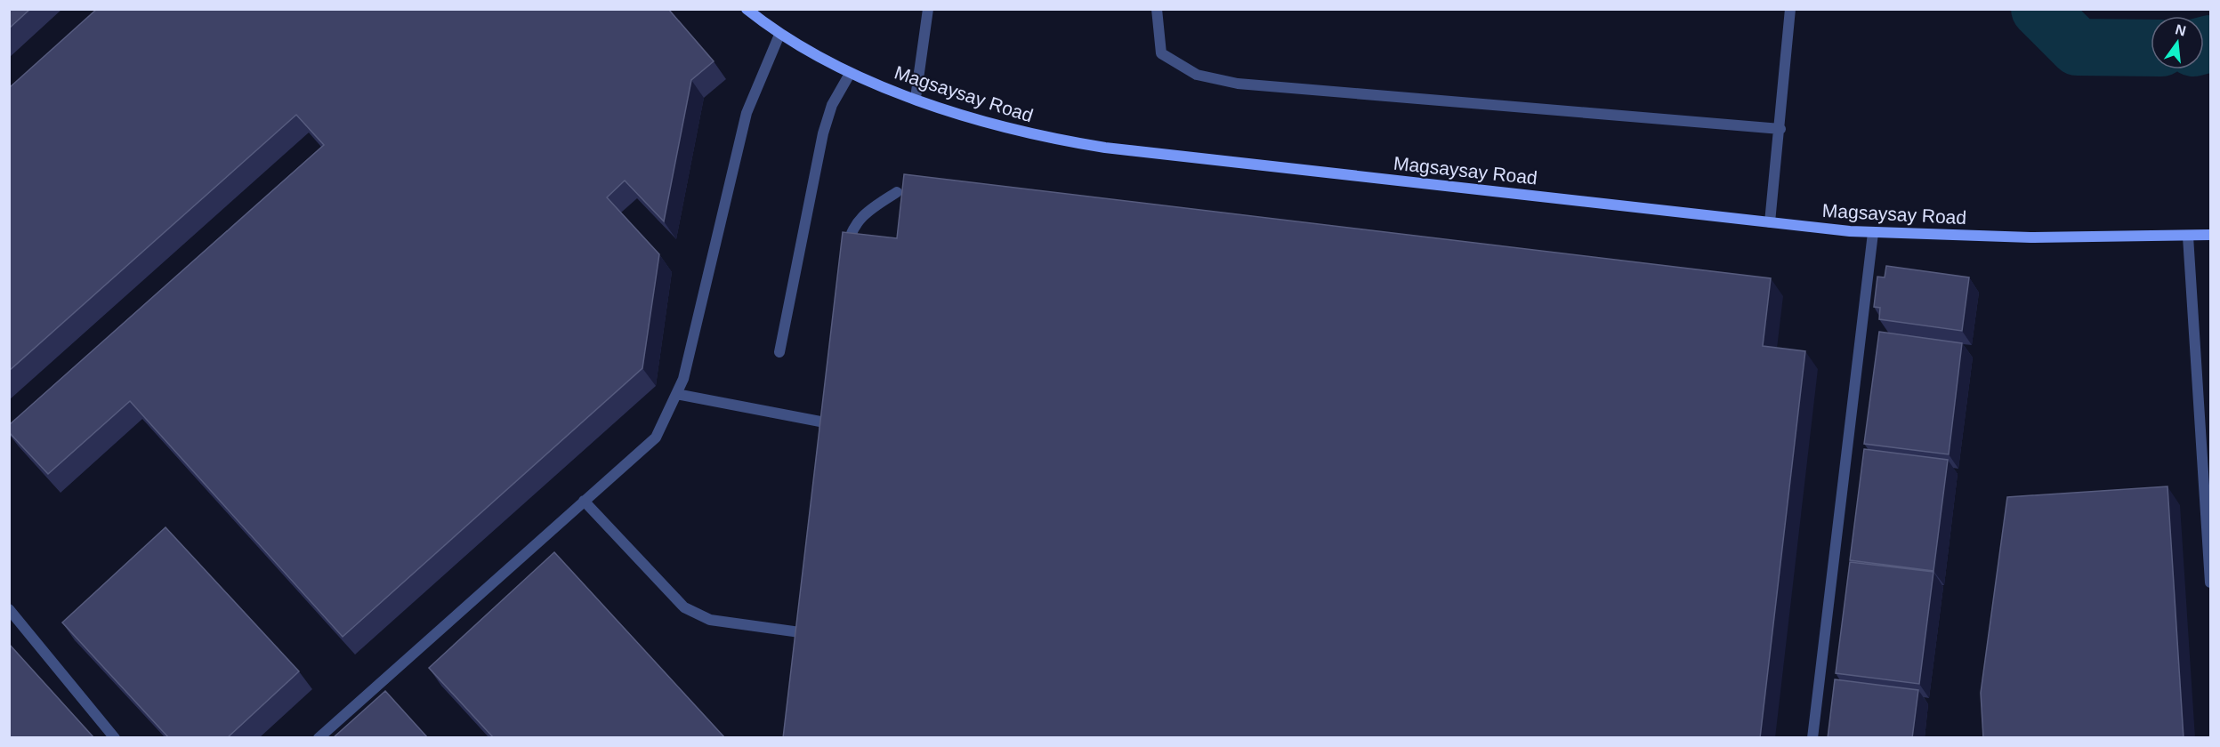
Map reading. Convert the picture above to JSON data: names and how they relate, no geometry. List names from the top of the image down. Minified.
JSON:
{"streets":{"main road":["Magsaysay Road"]},"north":"top"}
